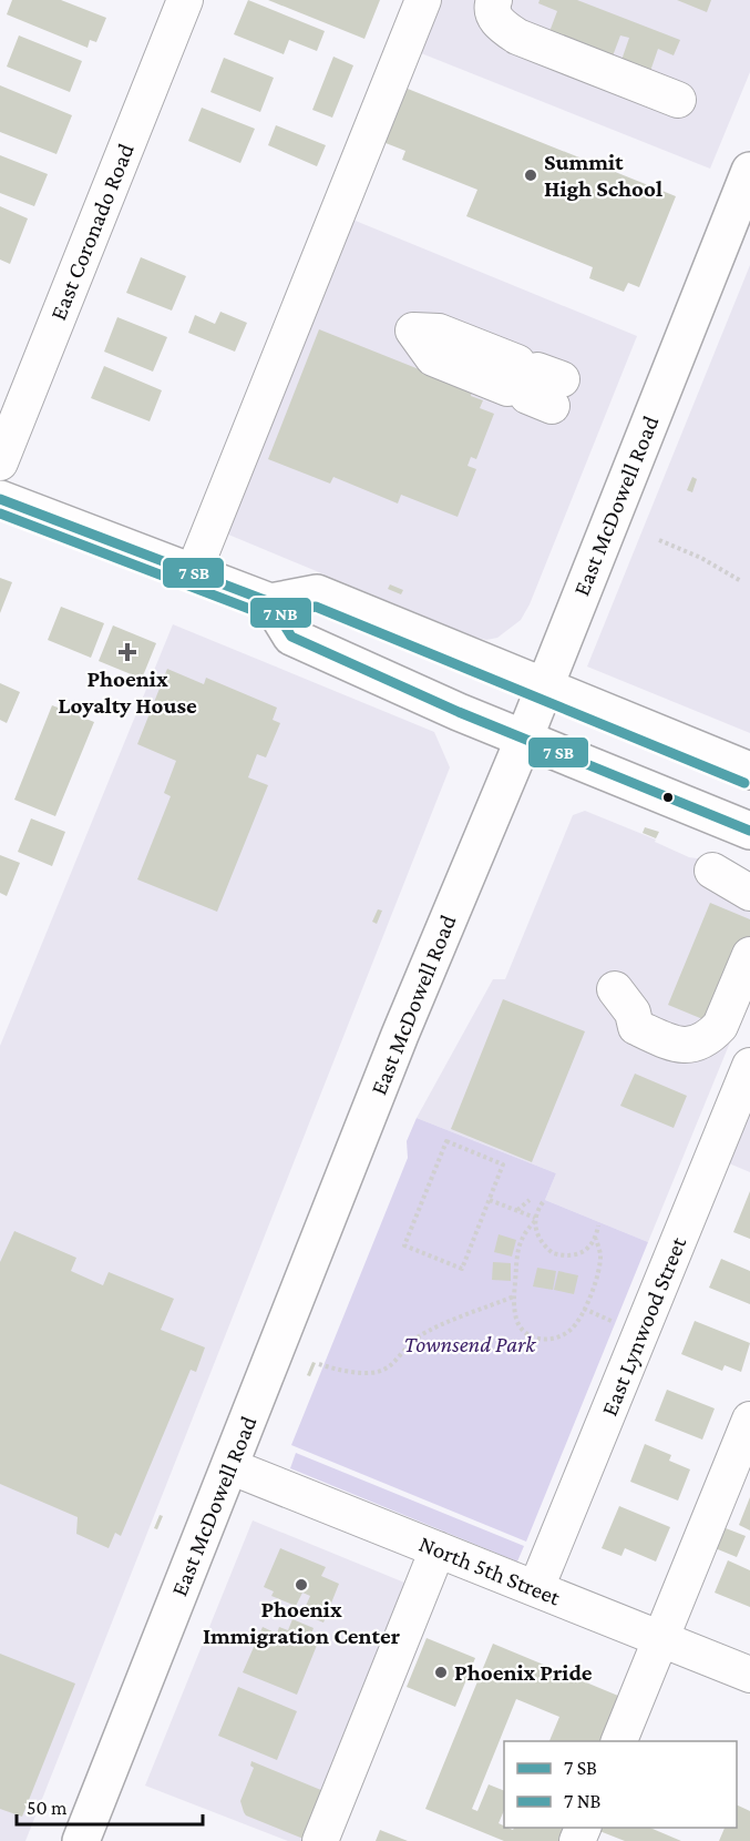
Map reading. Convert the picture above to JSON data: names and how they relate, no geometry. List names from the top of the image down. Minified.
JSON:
{"streets":{"main road":["East McDowell Road"],"street":["East Coronado Road","East Lynwood Street","North 5th Street"]},"crossings":[["East McDowell Road","North 5th Street"],["East Lynwood Street","North 5th Street"]],"parks":["Townsend Park"],"places":{"other":["Summit High School","Phoenix Immigration Center","Phoenix Pride"],"health":["Phoenix Loyalty House"]},"legend":["7 SB","7 NB"],"scale_bar":"50 m"}
